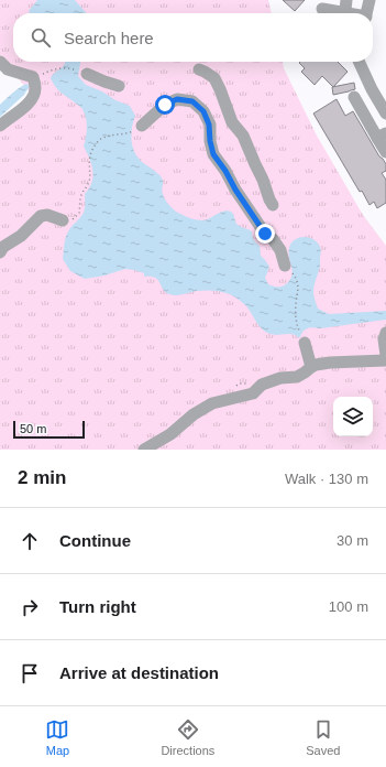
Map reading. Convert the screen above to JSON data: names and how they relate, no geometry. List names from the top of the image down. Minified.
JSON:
{"scale_bar":"50 m","page":{"search":"Search here","scale":"50 m","heading":["2 min","Walk · 130 m"],"list":[["Continue","30 m"],["Turn right","100 m"],"Arrive at destination"],"nav":["Map","Directions","Saved"]}}
